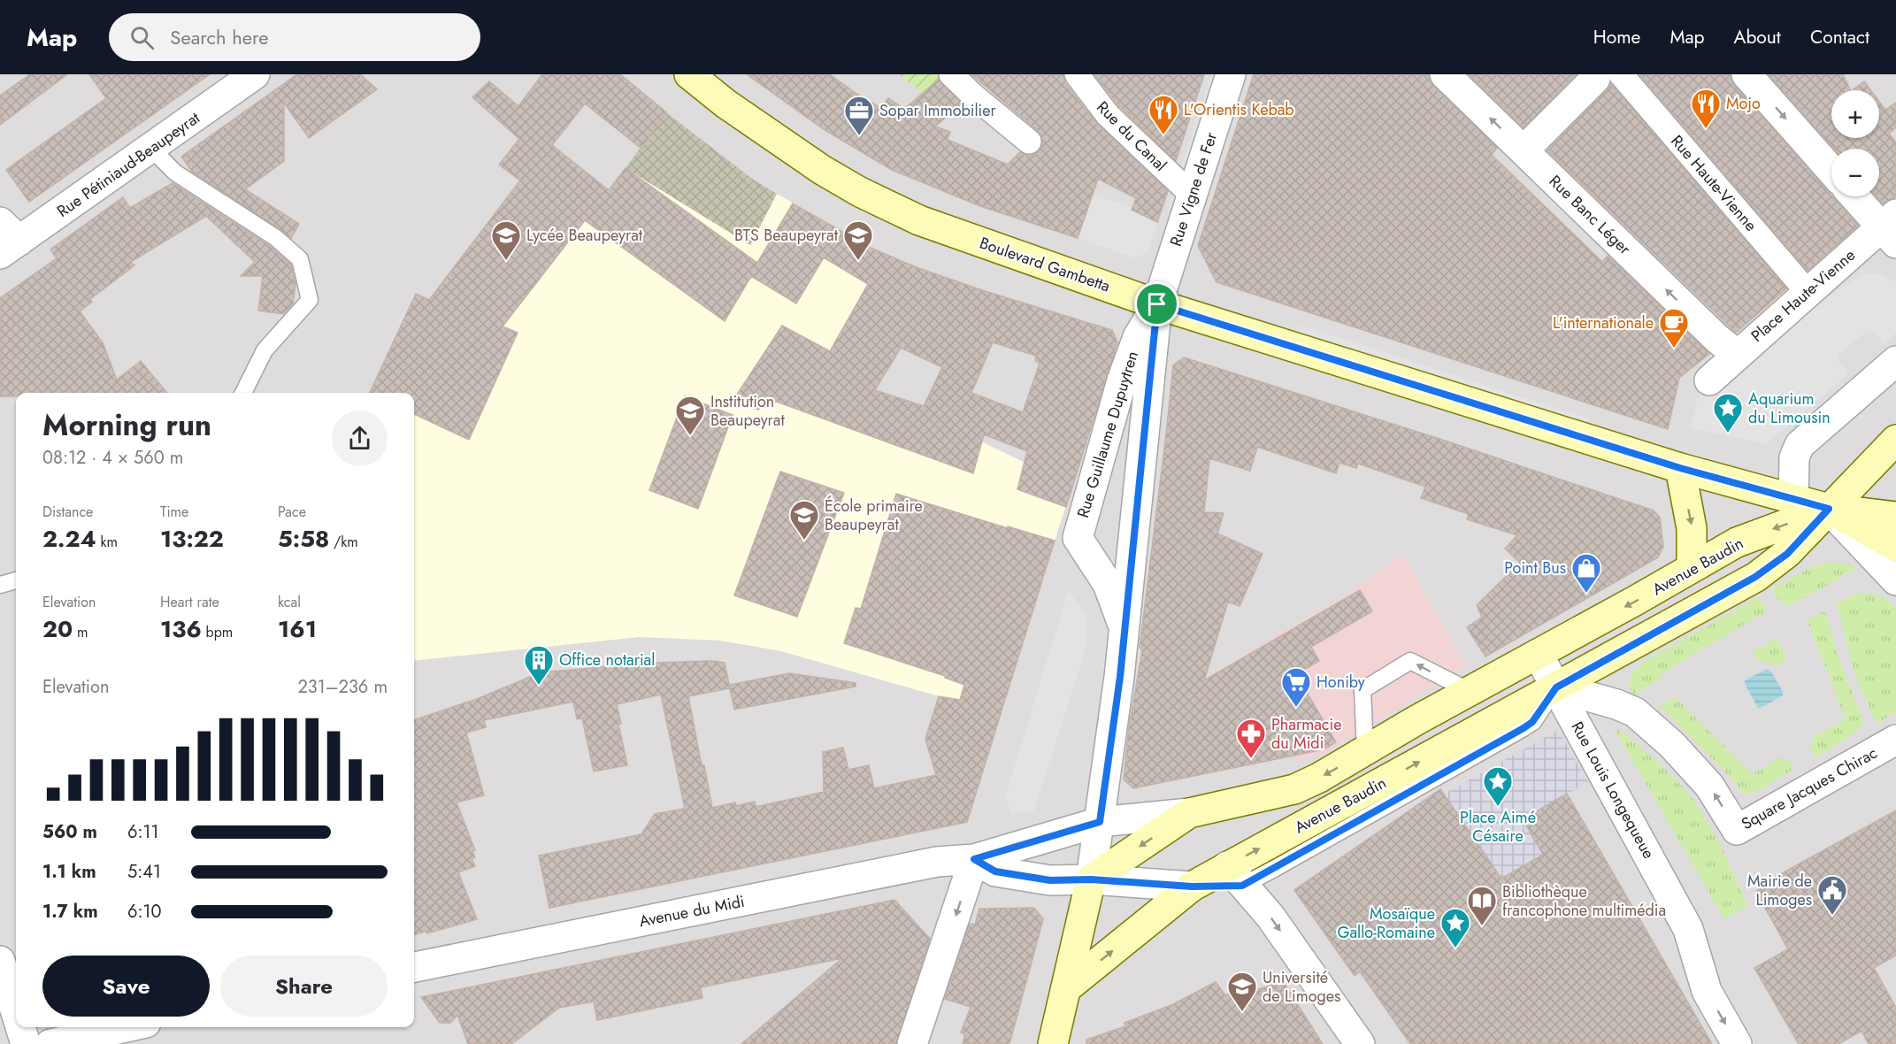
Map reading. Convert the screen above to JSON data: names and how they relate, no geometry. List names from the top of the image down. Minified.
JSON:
{"streets":{"main road":["Boulevard Gambetta","Avenue Baudin"],"street":["Rue du Canal","Rue Pétiniaud-Beaupeyrat","Rue Haute-Vienne","Rue Vigne de Fer","Rue Banc Léger","Place Haute-Vienne","Rue Guillaume Dupuytren","Square Jacques Chirac","Rue Louis Longequeue","Avenue du Midi"]},"crossings":[["Rue du Canal","Rue Vigne de Fer"],["Rue Haute-Vienne","Place Haute-Vienne"],["Rue Vigne de Fer","Boulevard Gambetta"],["Rue Vigne de Fer","Rue Guillaume Dupuytren"],["Rue Banc Léger","Place Haute-Vienne"],["Boulevard Gambetta","Rue Guillaume Dupuytren"],["Boulevard Gambetta","Avenue Baudin"],["Rue Guillaume Dupuytren","Avenue Baudin"],["Rue Guillaume Dupuytren","Avenue du Midi"],["Avenue Baudin","Square Jacques Chirac"],["Avenue Baudin","Rue Louis Longequeue"],["Avenue Baudin","Avenue du Midi"],["Square Jacques Chirac","Rue Louis Longequeue"]],"one_way":["Square Jacques Chirac","Rue Louis Longequeue"],"places":{"restaurant":["Mojo","L'Orientis Kebab"],"office":["Sopar Immobilier"],"school or university":["Lycée Beaupeyrat","BTS Beaupeyrat","Institution Beaupeyrat","École primaire Beaupeyrat","Université de Limoges"],"cafe":["L'internationale"],"place":["Aquarium du Limousin","Place Aimé Césaire","Mosaïque Gallo-Romaine"],"shop":["Point Bus"],"building":["Office notarial"],"supermarket":["Honiby"],"pharmacy":["Pharmacie du Midi"],"public building":["Mairie de Limoges"],"library":["Bibliothèque francophone multimédia"]},"page":{"header":"Map","search":"Search here","nav":["Home","Map","About","Contact"],"map_buttons":["+","−"],"heading":["Morning run","08:12 · 4 × 560 m"],"stats":[["Distance","2.24 km"],["Time","13:22"],["Pace","5:58 /km"],["Elevation","20 m"],["Heart rate","136 bpm"],["kcal","161"]],"chart":["Elevation","231–236 m"],"list":[{"name":"560 m","note":"6:11"},{"name":"1.1 km","note":"5:41"},{"name":"1.7 km","note":"6:10"}],"buttons":["Save","Share"]}}
